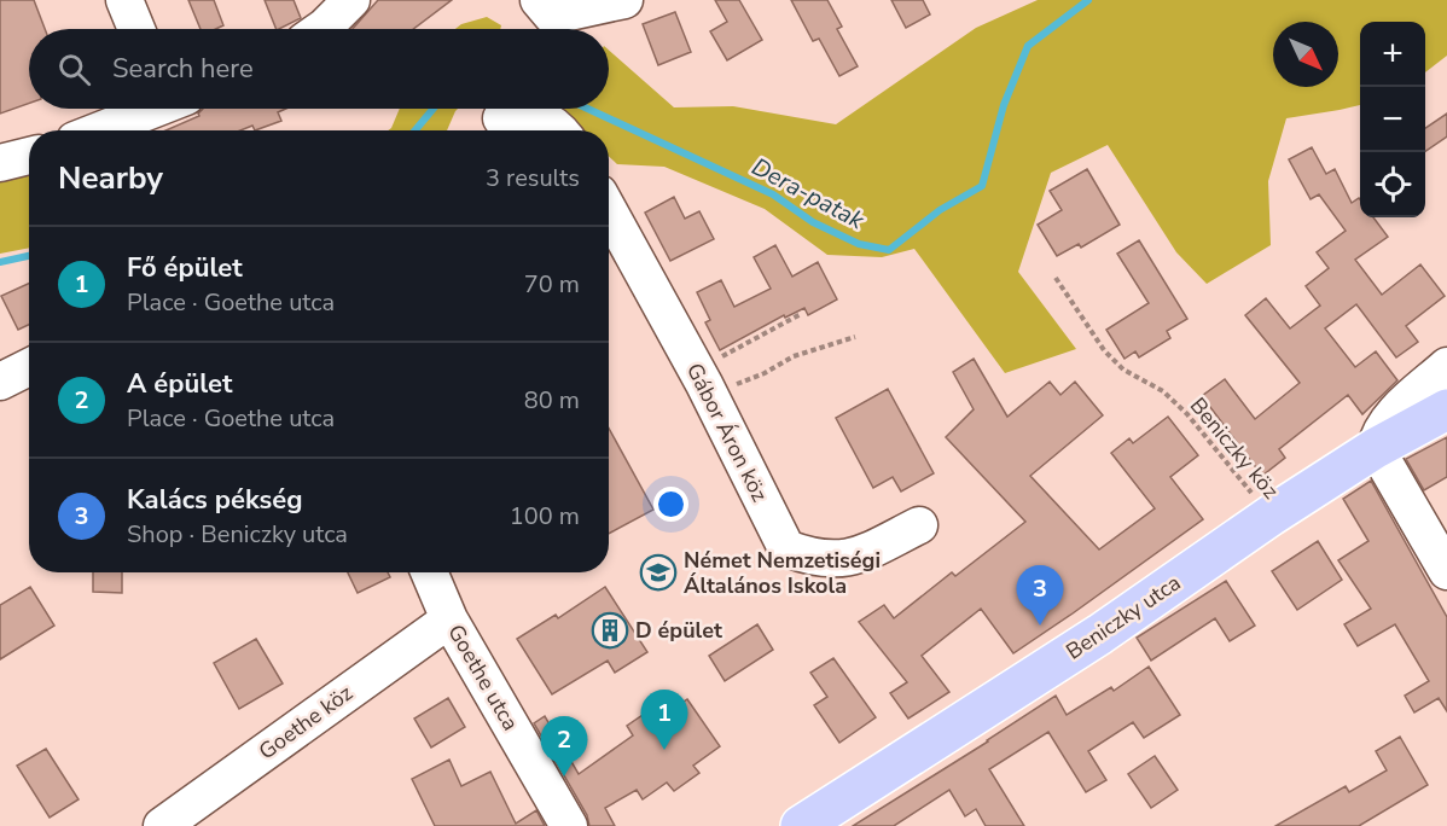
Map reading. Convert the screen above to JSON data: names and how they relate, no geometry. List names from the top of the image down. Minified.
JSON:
{"streets":{"main road":["Beniczky utca"],"street":["Gábor Áron köz","Goethe utca","Goethe köz"],"path":["Beniczky köz"]},"crossings":[["Beniczky köz","Beniczky utca"],["Goethe utca","Goethe köz"]],"water":["Dera-patak"],"places":{"school or university":["Német Nemzetiségi Általános Iskola"],"building":["D épület"]},"north":"bottom right","page":{"map_buttons":["+","−"],"search":"Search here","heading":["Nearby","3 results"],"list":[{"mark":"1","name":"Fő épület","note":"Place · Goethe utca","value":"70 m"},{"mark":"2","name":"A épület","note":"Place · Goethe utca","value":"80 m"},{"mark":"3","name":"Kalács pékség","note":"Shop · Beniczky utca","value":"100 m"}],"pins":["3","1","2"]}}
